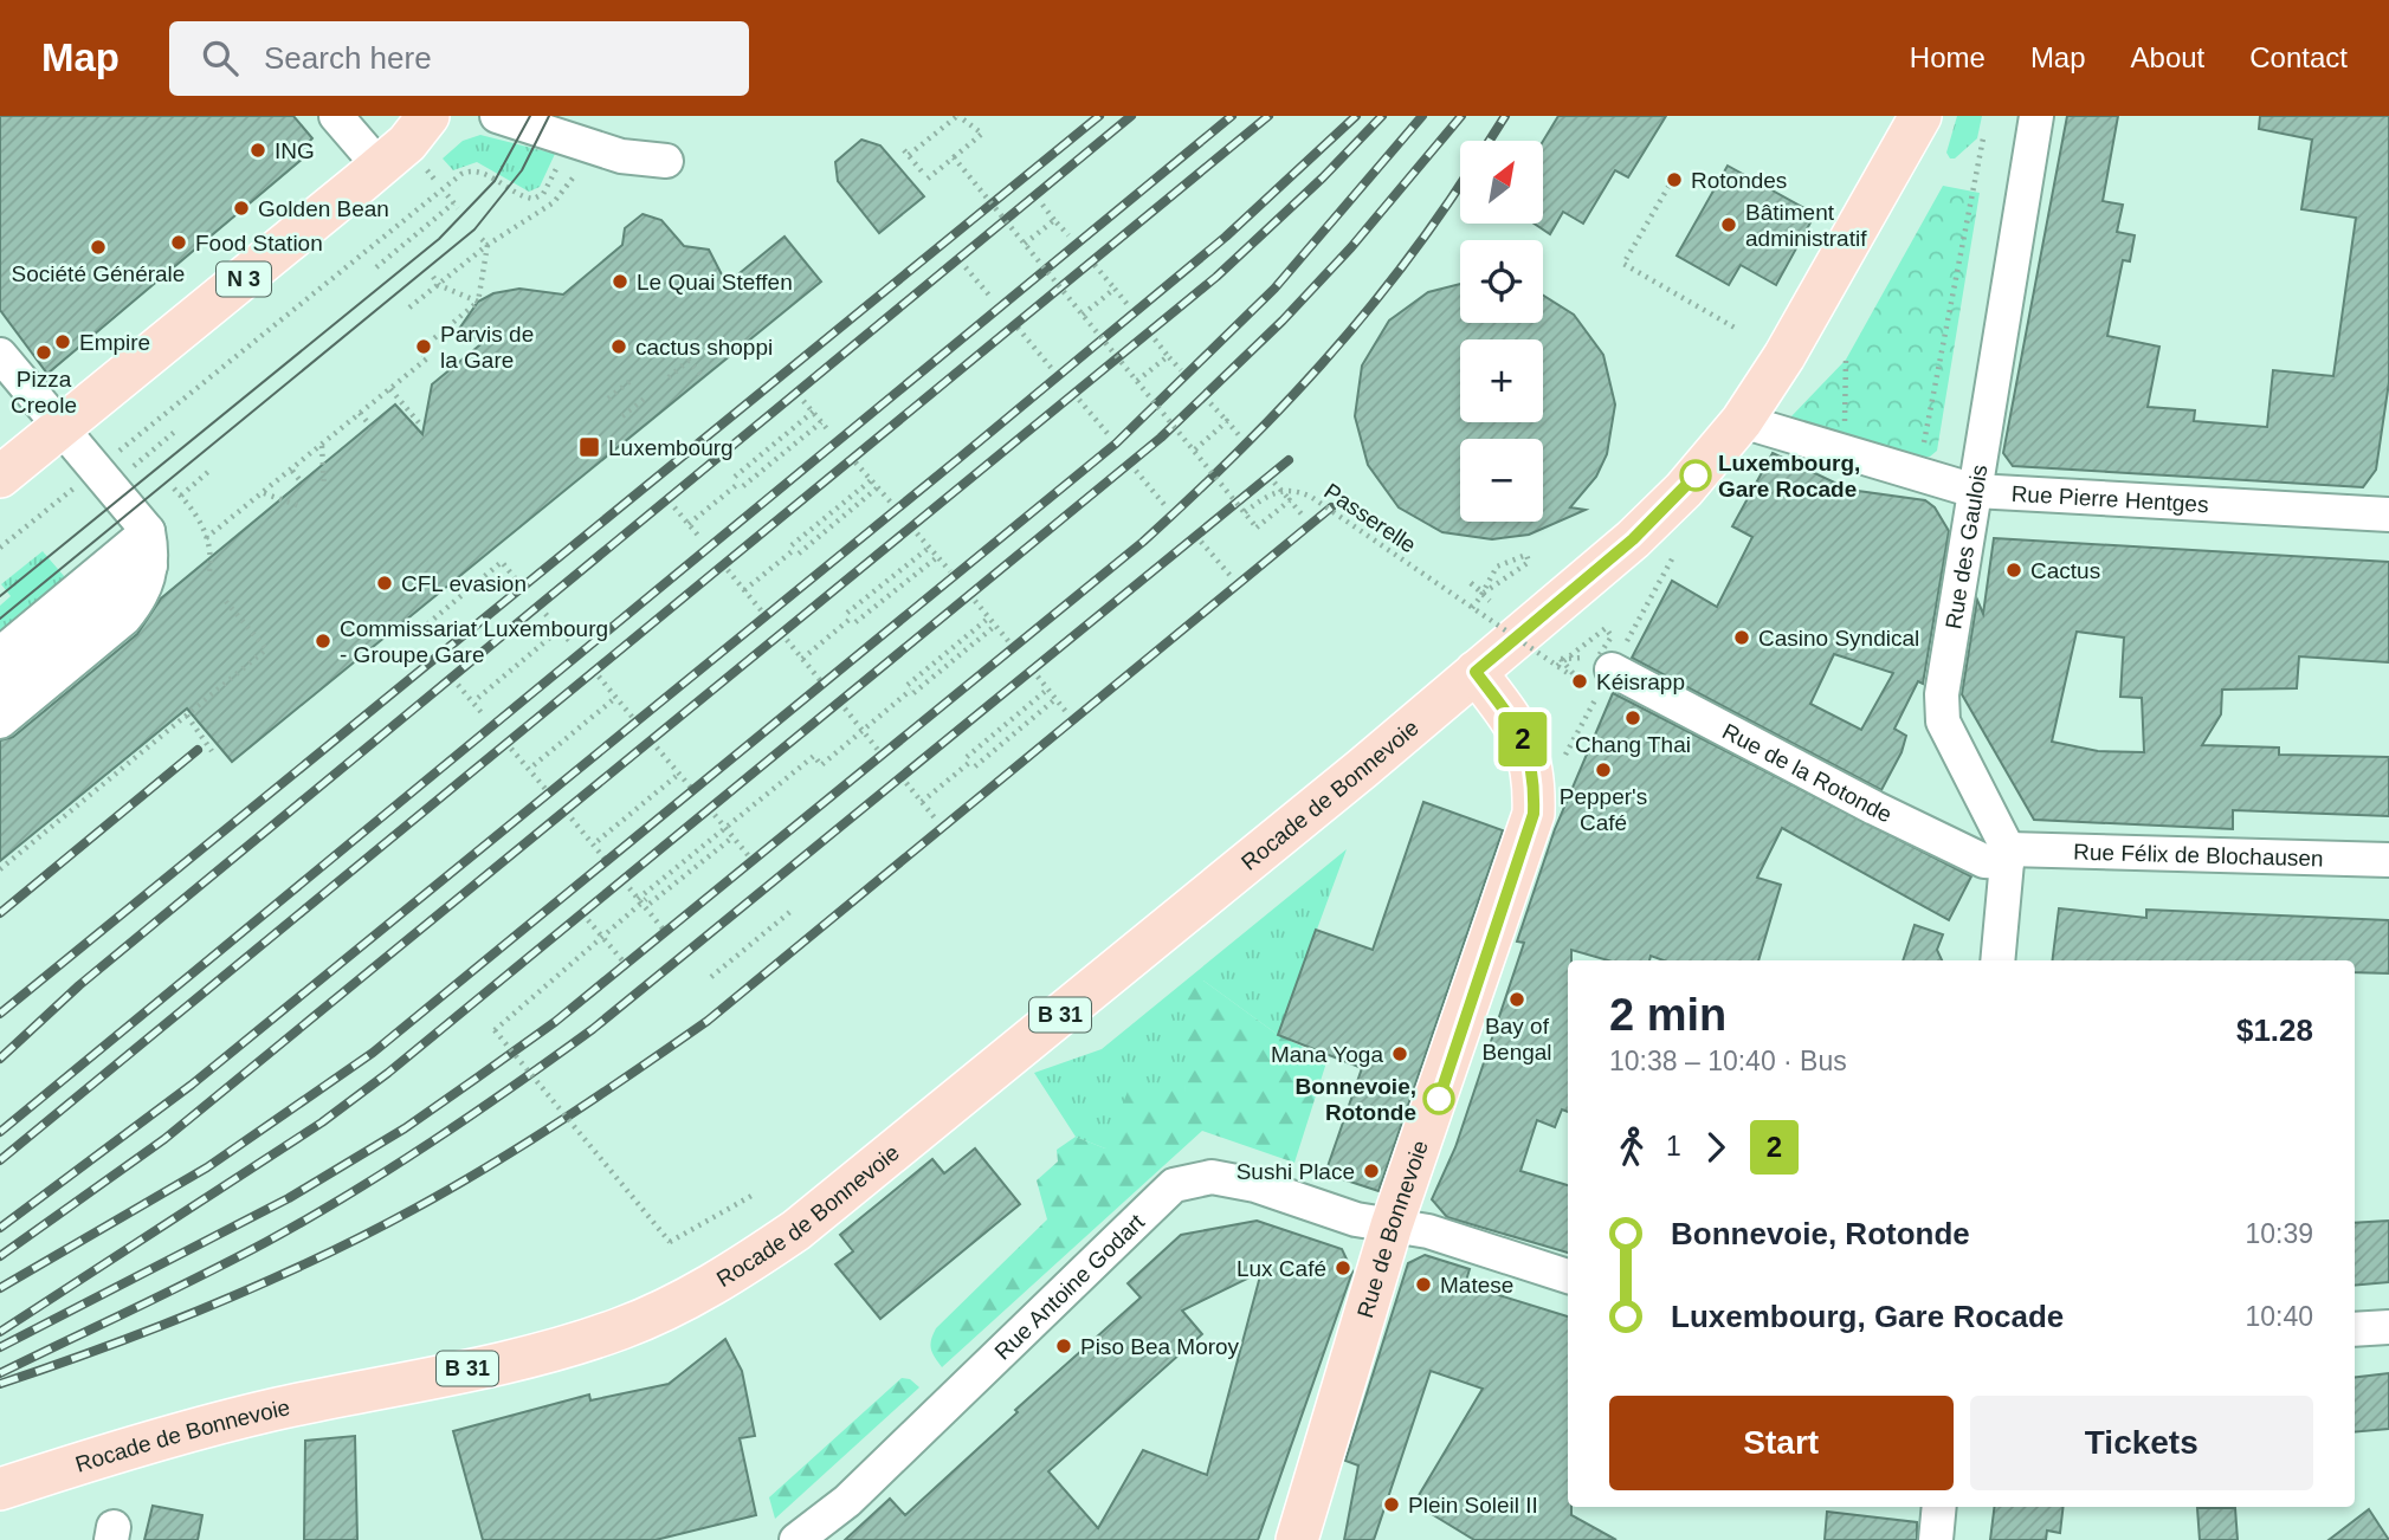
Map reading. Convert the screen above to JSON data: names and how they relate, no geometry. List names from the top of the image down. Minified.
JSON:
{"streets":{"main road":["N 3","Rocade de Bonnevoie","B 31","Rue de Bonnevoie"],"street":["Rue Pierre Hentges","Rue des Gaulois","Rue de la Rotonde","Rue Félix de Blochausen","Rue Antoine Godart"],"path":["Passerelle"]},"crossings":[["Rue Pierre Hentges","Rue des Gaulois"],["Rue des Gaulois","Rue de la Rotonde"],["Rue des Gaulois","Rue Félix de Blochausen"],["Rue de la Rotonde","Rue Félix de Blochausen"],["Rocade de Bonnevoie","Rue de Bonnevoie"],["Rue de Bonnevoie","Rue Antoine Godart"]],"places":{"other":["ING","Rotondes","Golden Bean","Bâtiment administratif","Food Station","Société Générale","Le Quai Steffen","Empire","Parvis de la Gare","cactus shoppi","Pizza Creole","Luxembourg, Gare Rocade","Cactus","CFL evasion","Casino Syndical","Commissariat Luxembourg - Groupe Gare","Kéisrapp","Chang Thai","Pepper's Café","Bay of Bengal","Mana Yoga","Bonnevoie, Rotonde","Sushi Place","Lux Café","Matese","Piso Bea Moroy","Plein Soleil II"],"transit":["Luxembourg"]},"lines":["bus line 2"],"north":"top right","page":{"header":"Map","search":"Search here","nav":["Home","Map","About","Contact"],"on_map":"2","map_buttons":["+","−"],"heading":["2 min","10:38 – 10:40 · Bus","$1.28"],"legs":["1","2"],"list":[{"name":"Bonnevoie, Rotonde","value":"10:39"},{"name":"Luxembourg, Gare Rocade","value":"10:40"}],"buttons":["Start","Tickets"]}}
